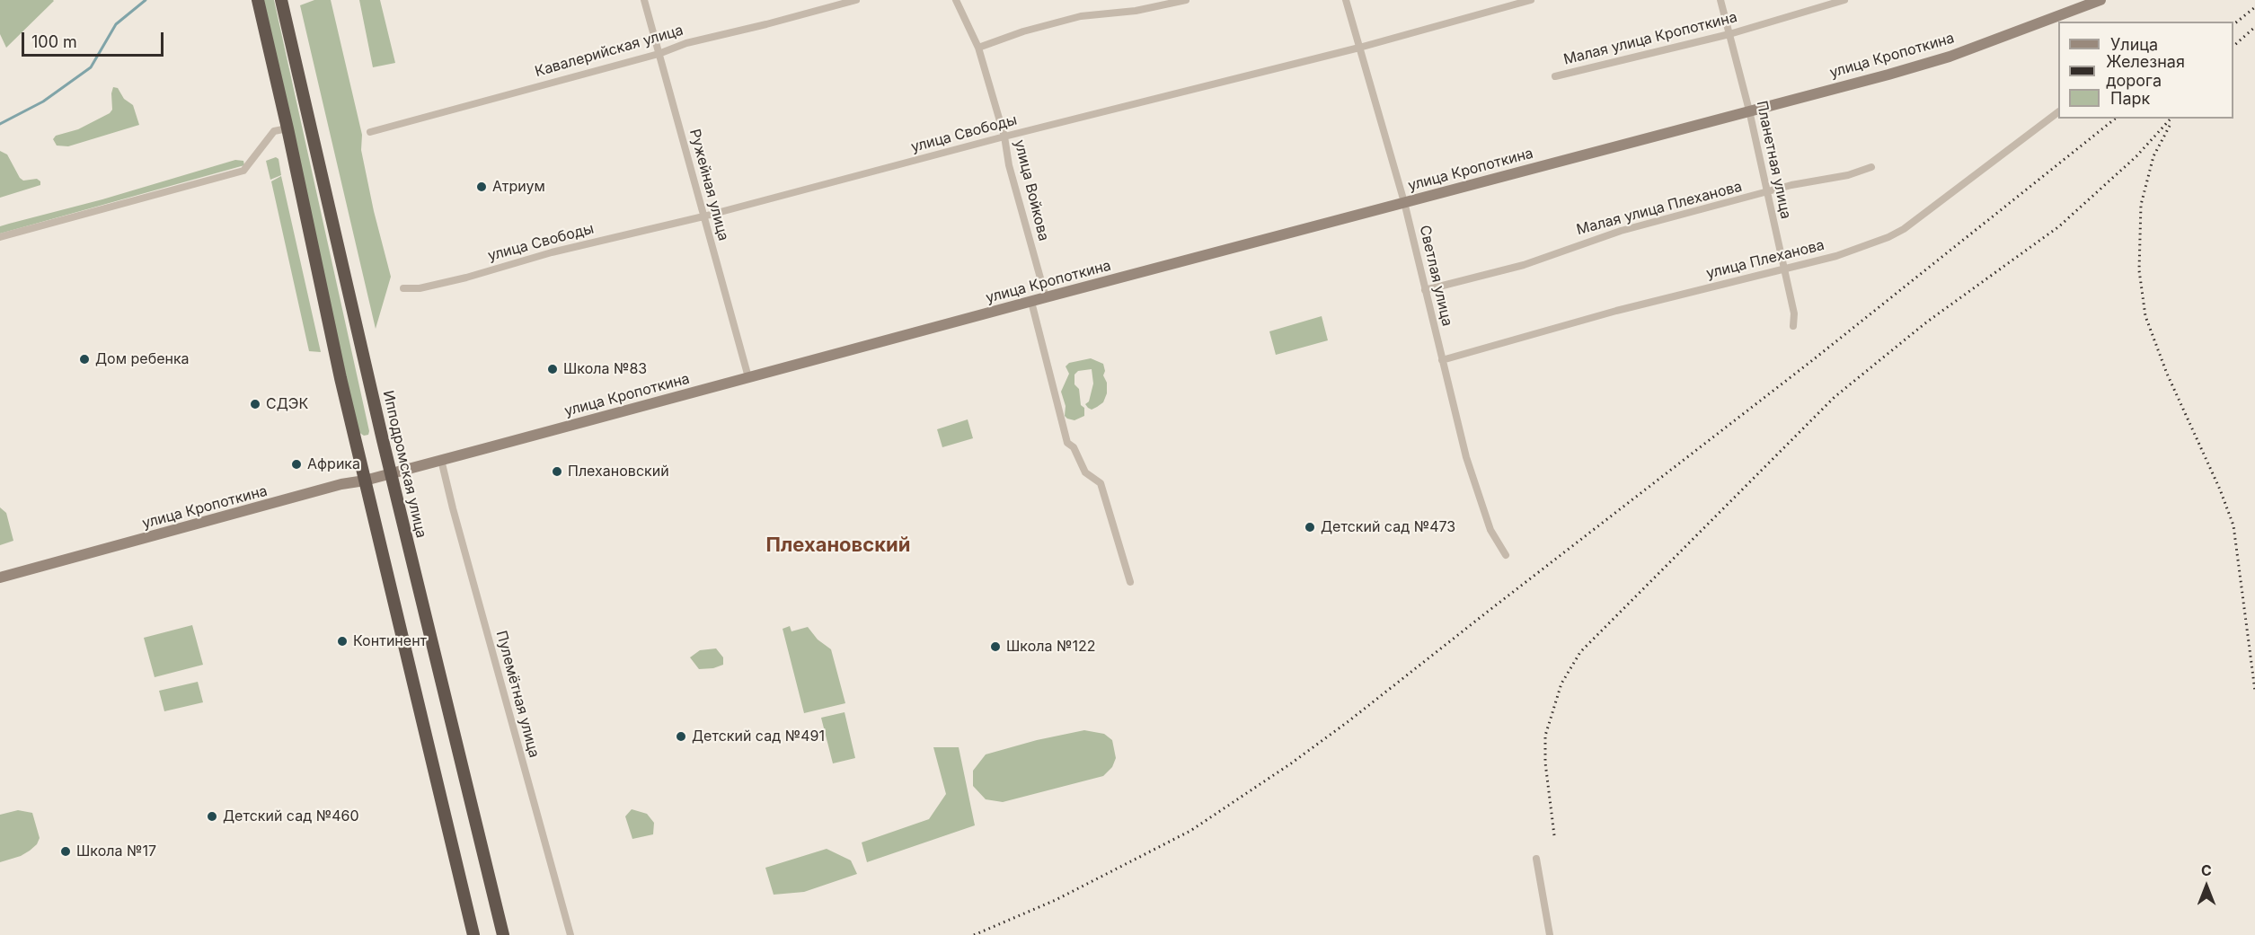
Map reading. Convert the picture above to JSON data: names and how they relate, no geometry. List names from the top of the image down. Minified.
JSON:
{"streets":{"highway":["Ипподромская улица"],"main road":["улица Кропоткина"],"street":["Малая улица Кропоткина","Кавалерийская улица","улица Свободы","Планетная улица","Ружейная улица","улица Войкова","Малая улица Плеханова","улица Плеханова","Светлая улица","Пулемётная улица"]},"crossings":[["Малая улица Кропоткина","Планетная улица"],["Кавалерийская улица","Ружейная улица"],["улица Кропоткина","Планетная улица"],["улица Кропоткина","Ружейная улица"],["улица Кропоткина","улица Войкова"],["улица Кропоткина","Светлая улица"],["улица Кропоткина","Ипподромская улица"],["улица Кропоткина","Пулемётная улица"],["улица Свободы","Ружейная улица"],["улица Свободы","улица Войкова"],["улица Свободы","Светлая улица"],["Планетная улица","Малая улица Плеханова"],["Планетная улица","улица Плеханова"],["Малая улица Плеханова","Светлая улица"],["улица Плеханова","Светлая улица"]],"districts":["Плехановский"],"places":["Атриум","Дом ребенка","Школа №83","СДЭК","Африка","Плехановский","Детский сад №473","Континент","Школа №122","Детский сад №491","Детский сад №460","Школа №17"],"legend":["Улица","Железная дорога","Парк"],"scale_bar":"100 m","north":"top"}
